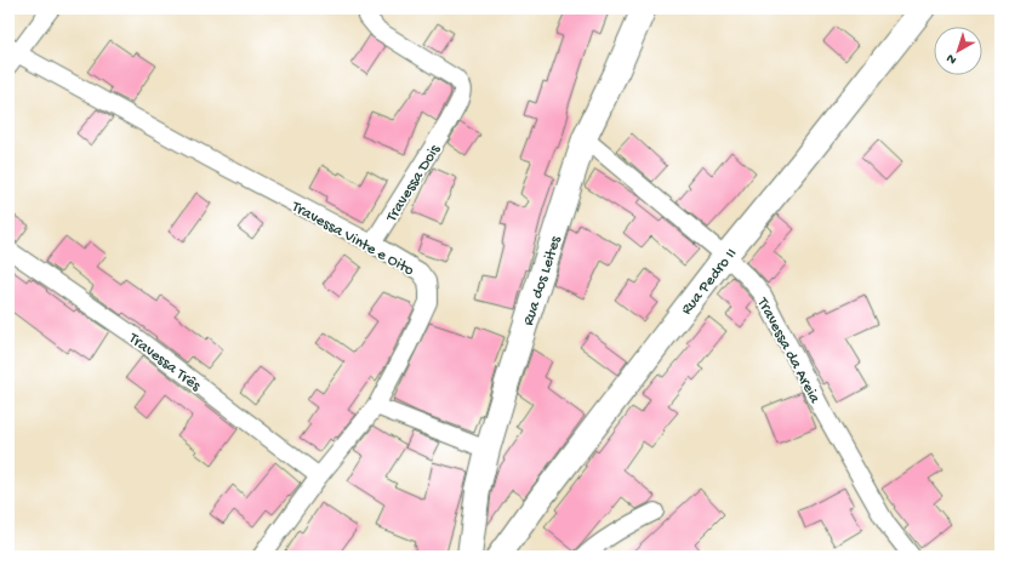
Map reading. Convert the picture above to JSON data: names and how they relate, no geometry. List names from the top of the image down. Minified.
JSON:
{"streets":{"street":["Travessa Dois","Travessa Vinte e Oito","Rua dos Leites","Rua Pedro II","Travessa da Areia","Travessa Três"]},"crossings":[["Travessa Dois","Travessa Vinte e Oito"],["Travessa Vinte e Oito","Travessa Três"],["Rua dos Leites","Travessa da Areia"],["Rua Pedro II","Travessa da Areia"]],"north":"bottom left"}
